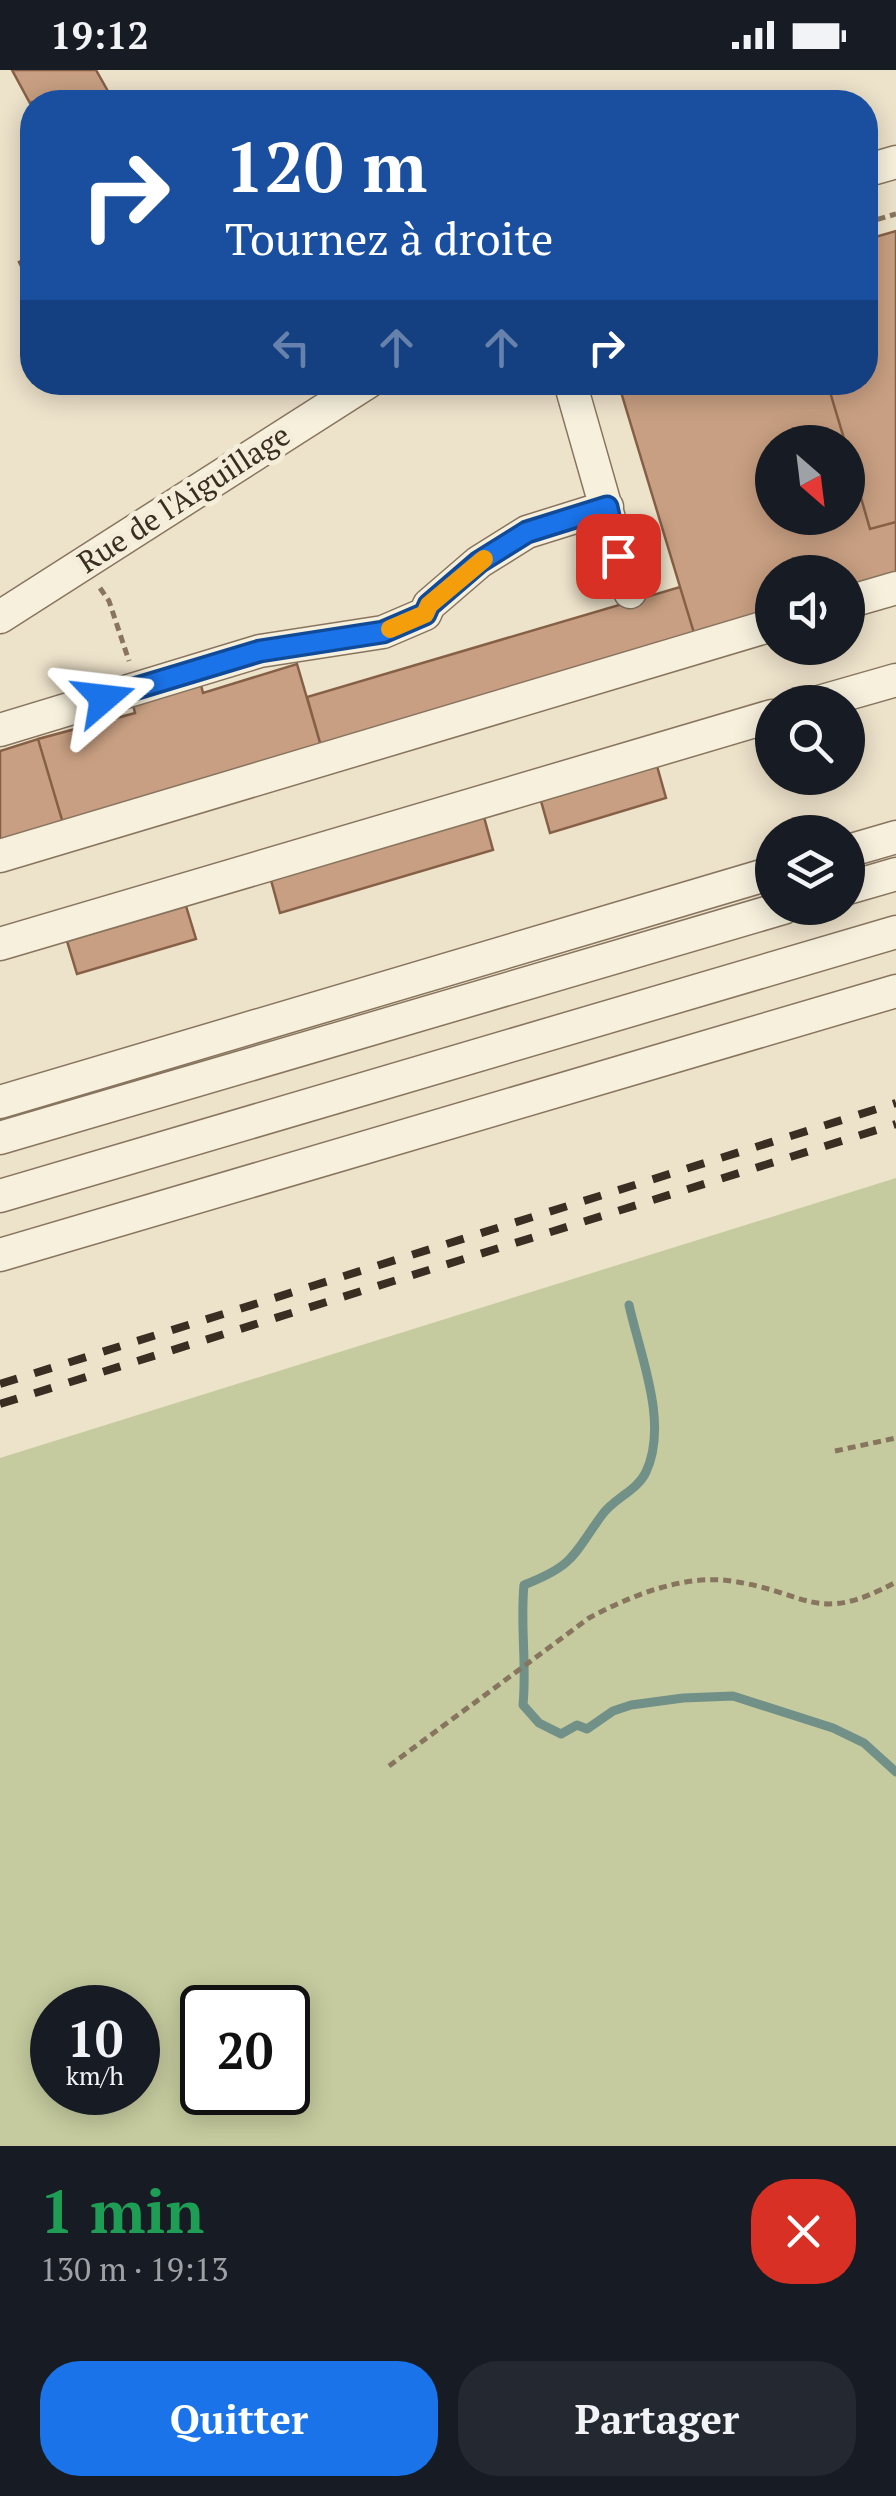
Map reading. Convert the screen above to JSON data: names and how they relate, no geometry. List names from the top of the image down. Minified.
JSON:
{"streets":{"lane":["Rue de l'Aiguillage"]},"north":"bottom right","page":{"status":"19:12","turn":["120 m","Tournez à droite"],"speed":"10 km/h","limit":"20","heading":["1 min","130 m · 19:13"],"buttons":["Quitter","Partager"]}}
